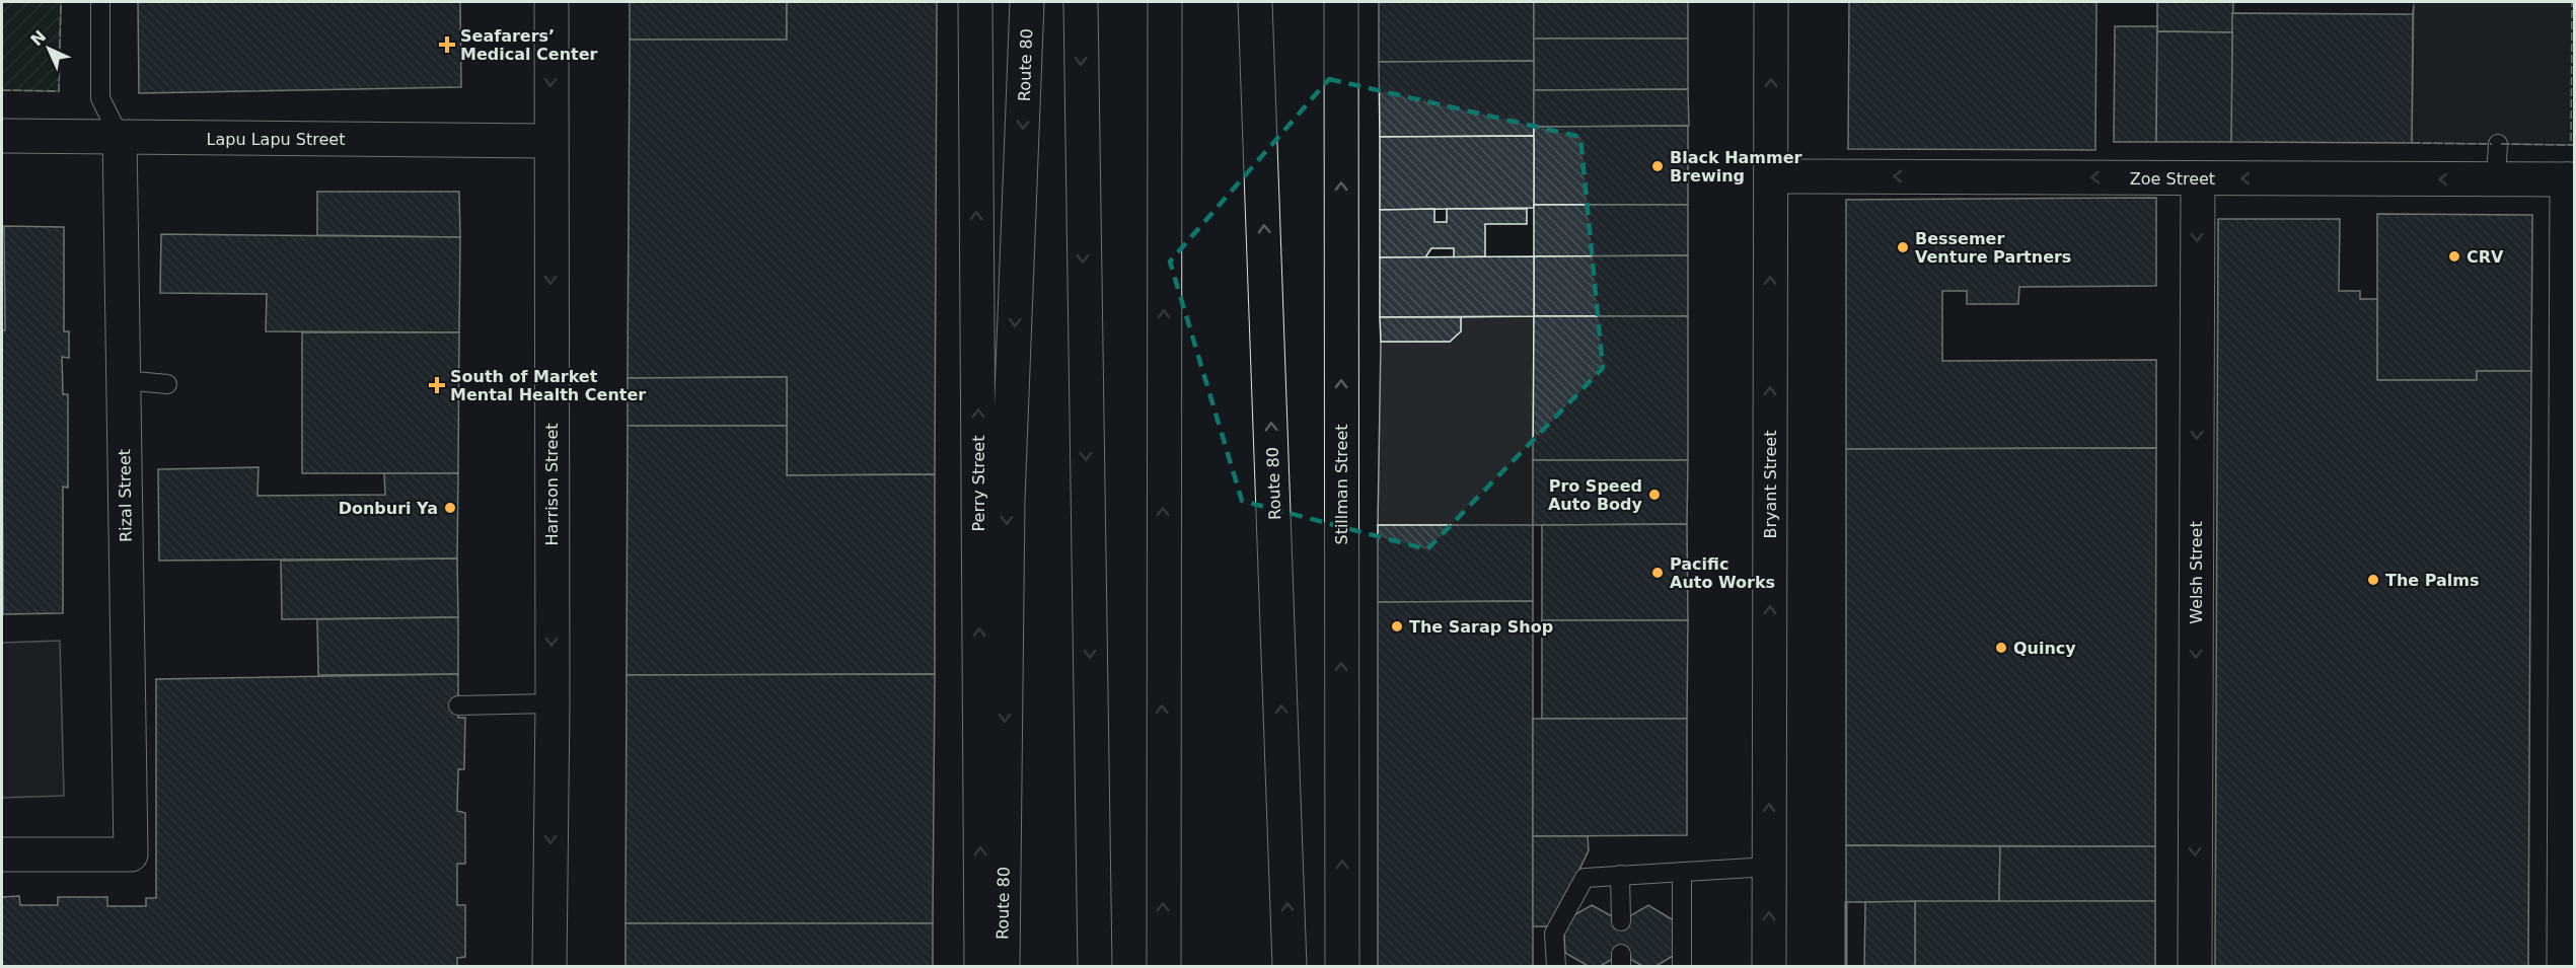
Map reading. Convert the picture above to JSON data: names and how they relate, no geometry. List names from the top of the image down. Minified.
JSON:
{"streets":{"main road":["Route 80","Lapu Lapu Street","Zoe Street","Perry Street","Harrison Street","Stillman Street","Bryant Street","Rizal Street","Welsh Street"]},"crossings":[["Lapu Lapu Street","Harrison Street"],["Lapu Lapu Street","Rizal Street"],["Zoe Street","Bryant Street"],["Zoe Street","Welsh Street"]],"one_way":["Zoe Street","Harrison Street","Bryant Street","Welsh Street"],"places":{"health":["Seafarers’ Medical Center","South of Market Mental Health Center"],"other":["Black Hammer Brewing","Bessemer Venture Partners","CRV","Pro Speed Auto Body","Donburi Ya","Pacific Auto Works","The Palms","The Sarap Shop","Quincy"]},"north":"top left"}
